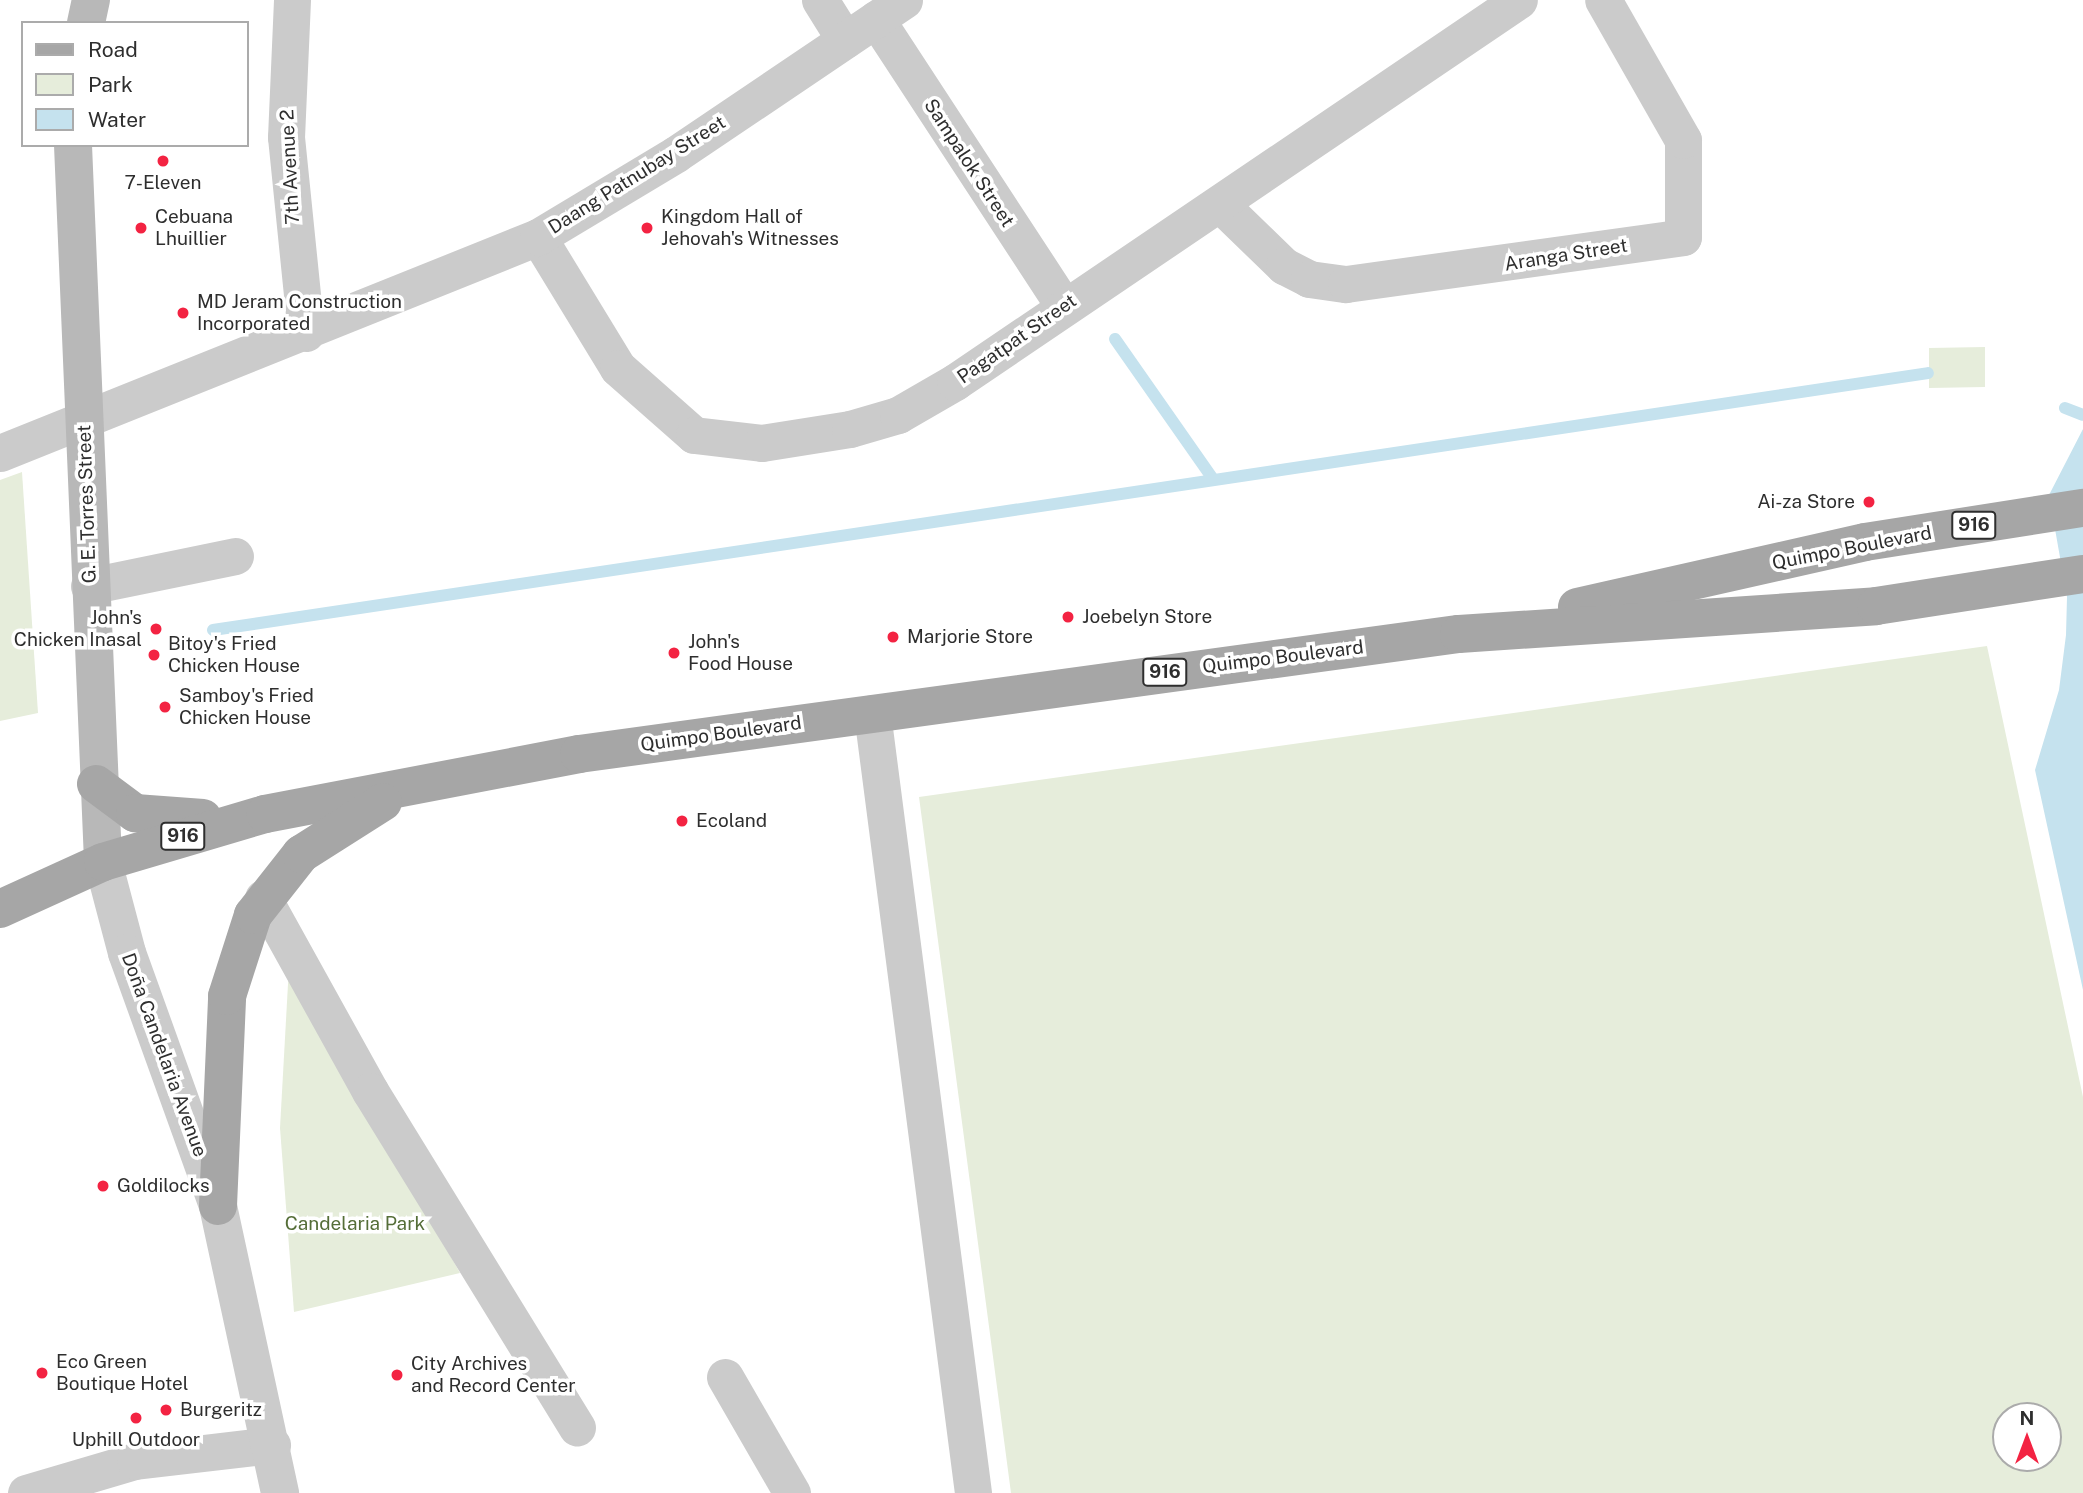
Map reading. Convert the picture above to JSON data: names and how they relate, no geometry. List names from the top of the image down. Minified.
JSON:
{"streets":{"main road":["G. E. Torres Street","916","Quimpo Boulevard"],"street":["Sampalok Street","7th Avenue 2","Daang Patnubay Street","Aranga Street","Pagatpat Street","Doña Candelaria Avenue"]},"crossings":[["Sampalok Street","Daang Patnubay Street"],["Sampalok Street","Pagatpat Street"],["7th Avenue 2","Daang Patnubay Street"],["Daang Patnubay Street","Pagatpat Street"],["Daang Patnubay Street","G. E. Torres Street"],["Aranga Street","Pagatpat Street"],["G. E. Torres Street","Quimpo Boulevard"],["G. E. Torres Street","Doña Candelaria Avenue"],["Quimpo Boulevard","Doña Candelaria Avenue"]],"parks":["Candelaria Park"],"places":["7-Eleven","Cebuana Lhuillier","Kingdom Hall of Jehovah's Witnesses","MD Jeram Construction Incorporated","Ai-za Store","Joebelyn Store","John's Chicken Inasal","Marjorie Store","John's Food House","Bitoy's Fried Chicken House","Samboy's Fried Chicken House","Ecoland","Goldilocks","Eco Green Boutique Hotel","City Archives and Record Center","Burgeritz","Uphill Outdoor"],"legend":["Road","Park","Water"],"north":"top"}
